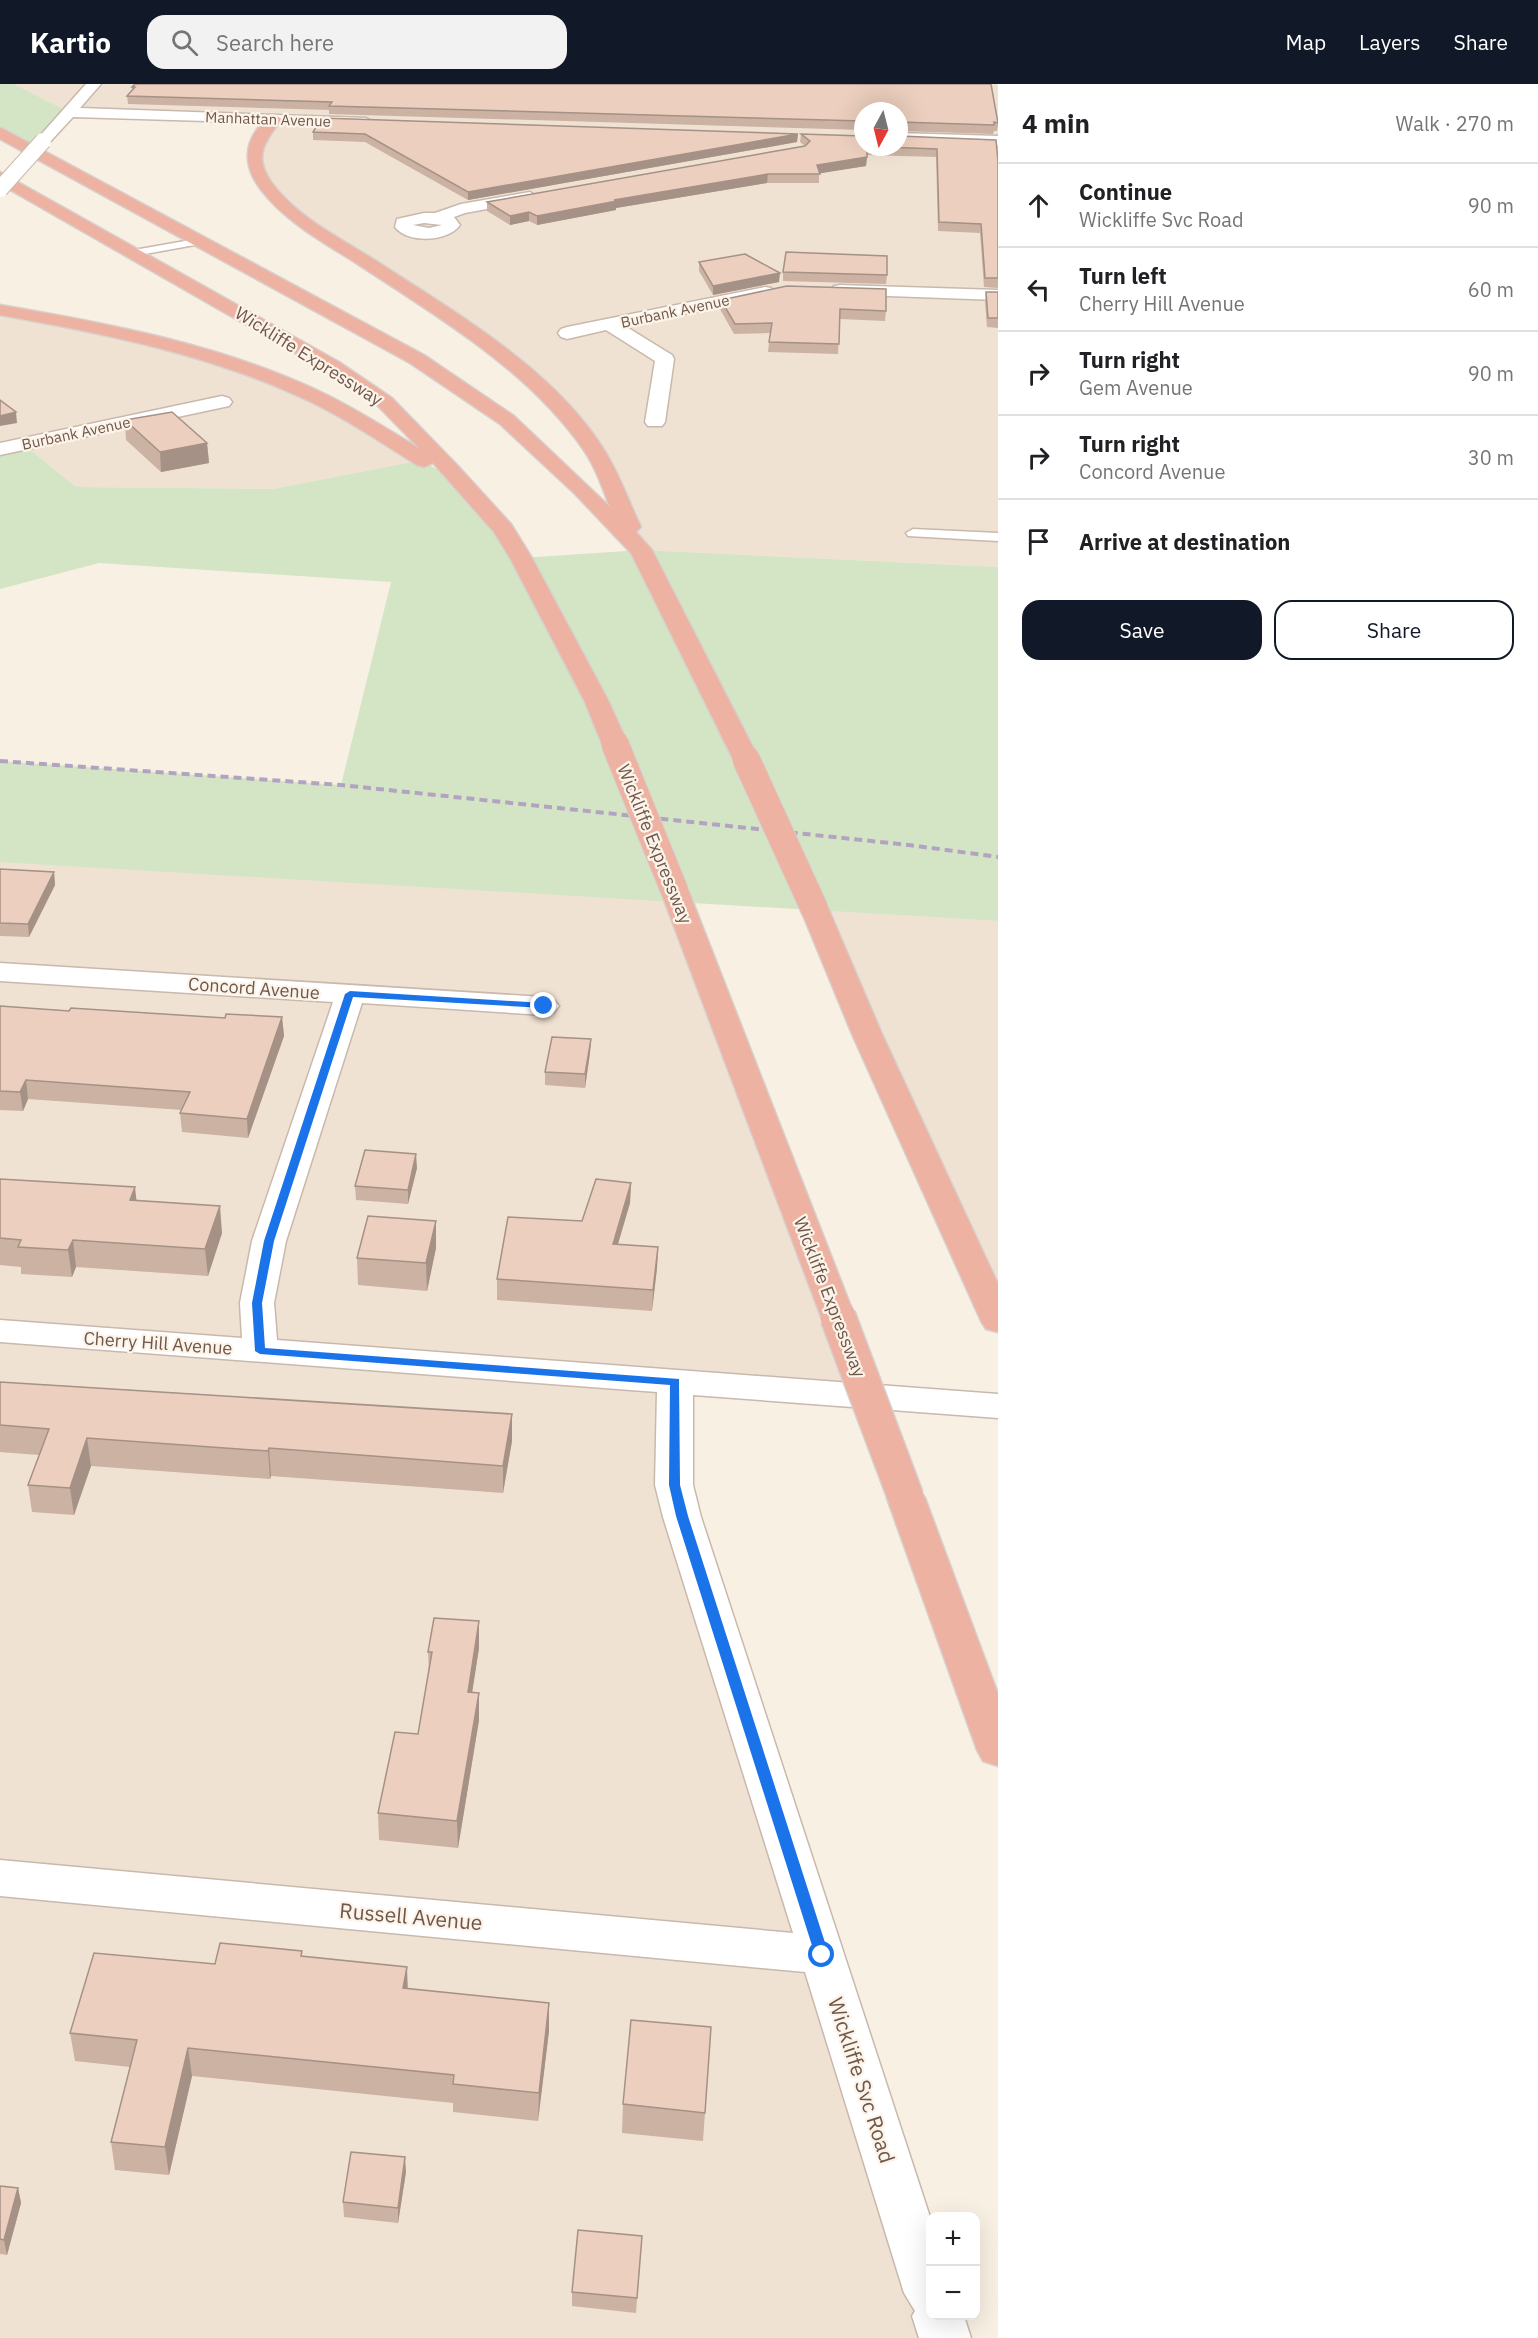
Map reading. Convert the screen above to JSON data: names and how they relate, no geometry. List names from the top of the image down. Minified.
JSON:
{"streets":{"highway":["Wickliffe Expressway"],"street":["Manhattan Avenue","Burbank Avenue","Concord Avenue","Cherry Hill Avenue","Russell Avenue","Wickliffe Svc Road"]},"crossings":[["Cherry Hill Avenue","Wickliffe Svc Road"],["Russell Avenue","Wickliffe Svc Road"]],"north":"bottom","page":{"header":"Kartio","search":"Search here","nav":["Map","Layers","Share"],"heading":["4 min","Walk · 270 m"],"list":[["Continue","Wickliffe Svc Road","90 m"],["Turn left","Cherry Hill Avenue","60 m"],["Turn right","Gem Avenue","90 m"],["Turn right","Concord Avenue","30 m"],"Arrive at destination"],"buttons":["Save","Share"],"map_buttons":["+","−"]}}
